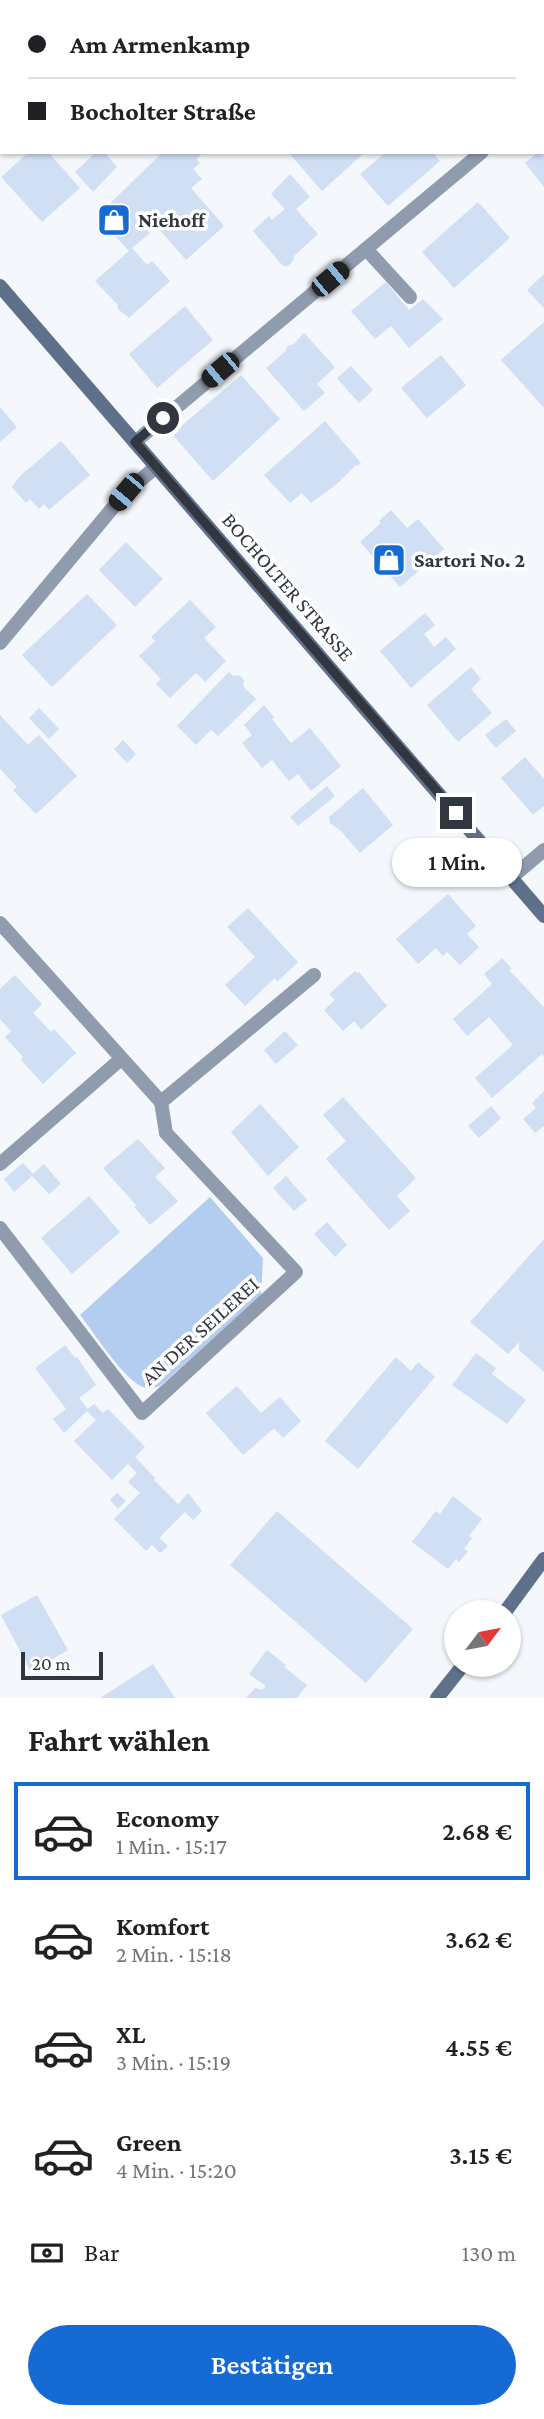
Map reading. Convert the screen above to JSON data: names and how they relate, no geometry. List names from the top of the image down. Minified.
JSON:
{"streets":{"street":["BOCHOLTER STRASSE","AN DER SEILEREI"]},"places":{"shop":["Niehoff","Sartori No. 2"]},"scale_bar":"20 m","north":"top right","page":{"banner":["Am Armenkamp","Bocholter Straße"],"bubble":"1 Min.","scale":"20 m","heading":"Fahrt wählen","list":[{"name":"Economy","note":"1 Min. · 15:17","value":"2.68 €"},{"name":"Komfort","note":"2 Min. · 15:18","value":"3.62 €"},{"name":"XL","note":"3 Min. · 15:19","value":"4.55 €"},{"name":"Green","note":"4 Min. · 15:20","value":"3.15 €"}],"pay":["Bar","130 m"],"buttons":"Bestätigen"}}
